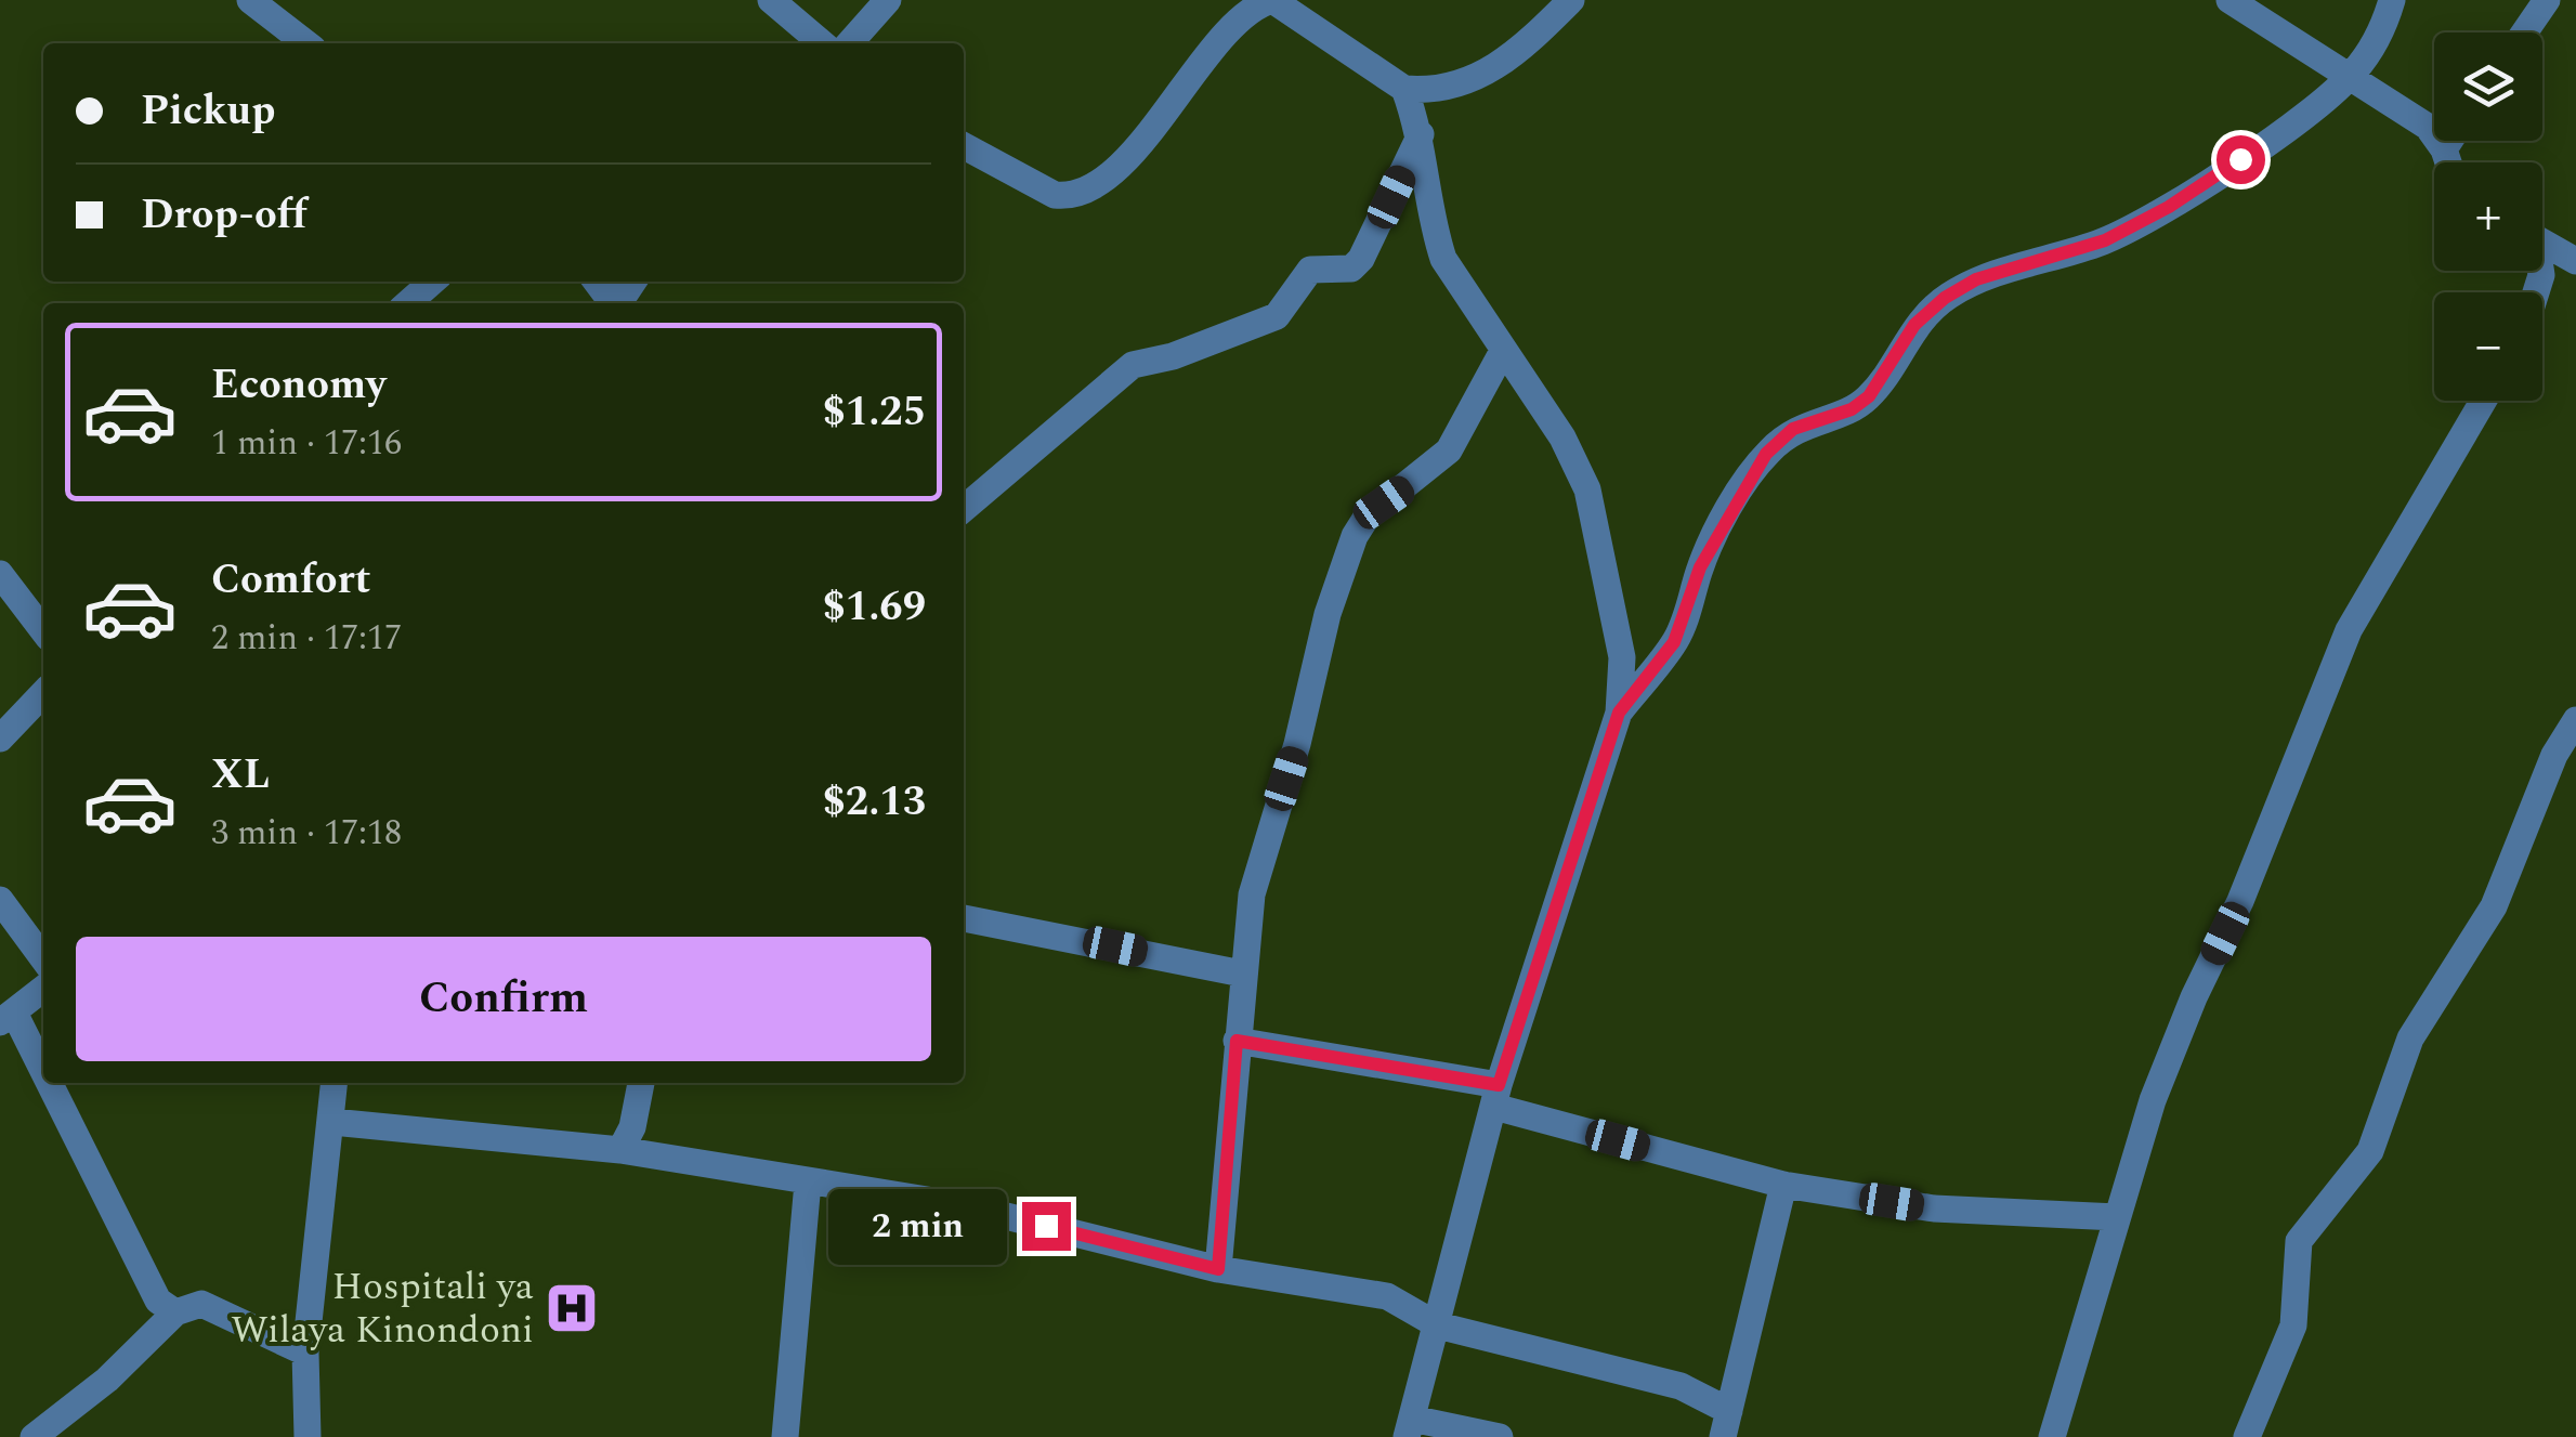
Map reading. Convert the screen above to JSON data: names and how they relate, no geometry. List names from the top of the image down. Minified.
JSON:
{"places":{"hospital":["Hospitali ya Wilaya Kinondoni"]},"page":{"map_buttons":["+","−"],"banner":["Pickup","Drop-off"],"list":[{"name":"Economy","note":"1 min · 17:16","value":"$1.25"},{"name":"Comfort","note":"2 min · 17:17","value":"$1.69"},{"name":"XL","note":"3 min · 17:18","value":"$2.13"}],"buttons":"Confirm","bubble":"2 min"}}
